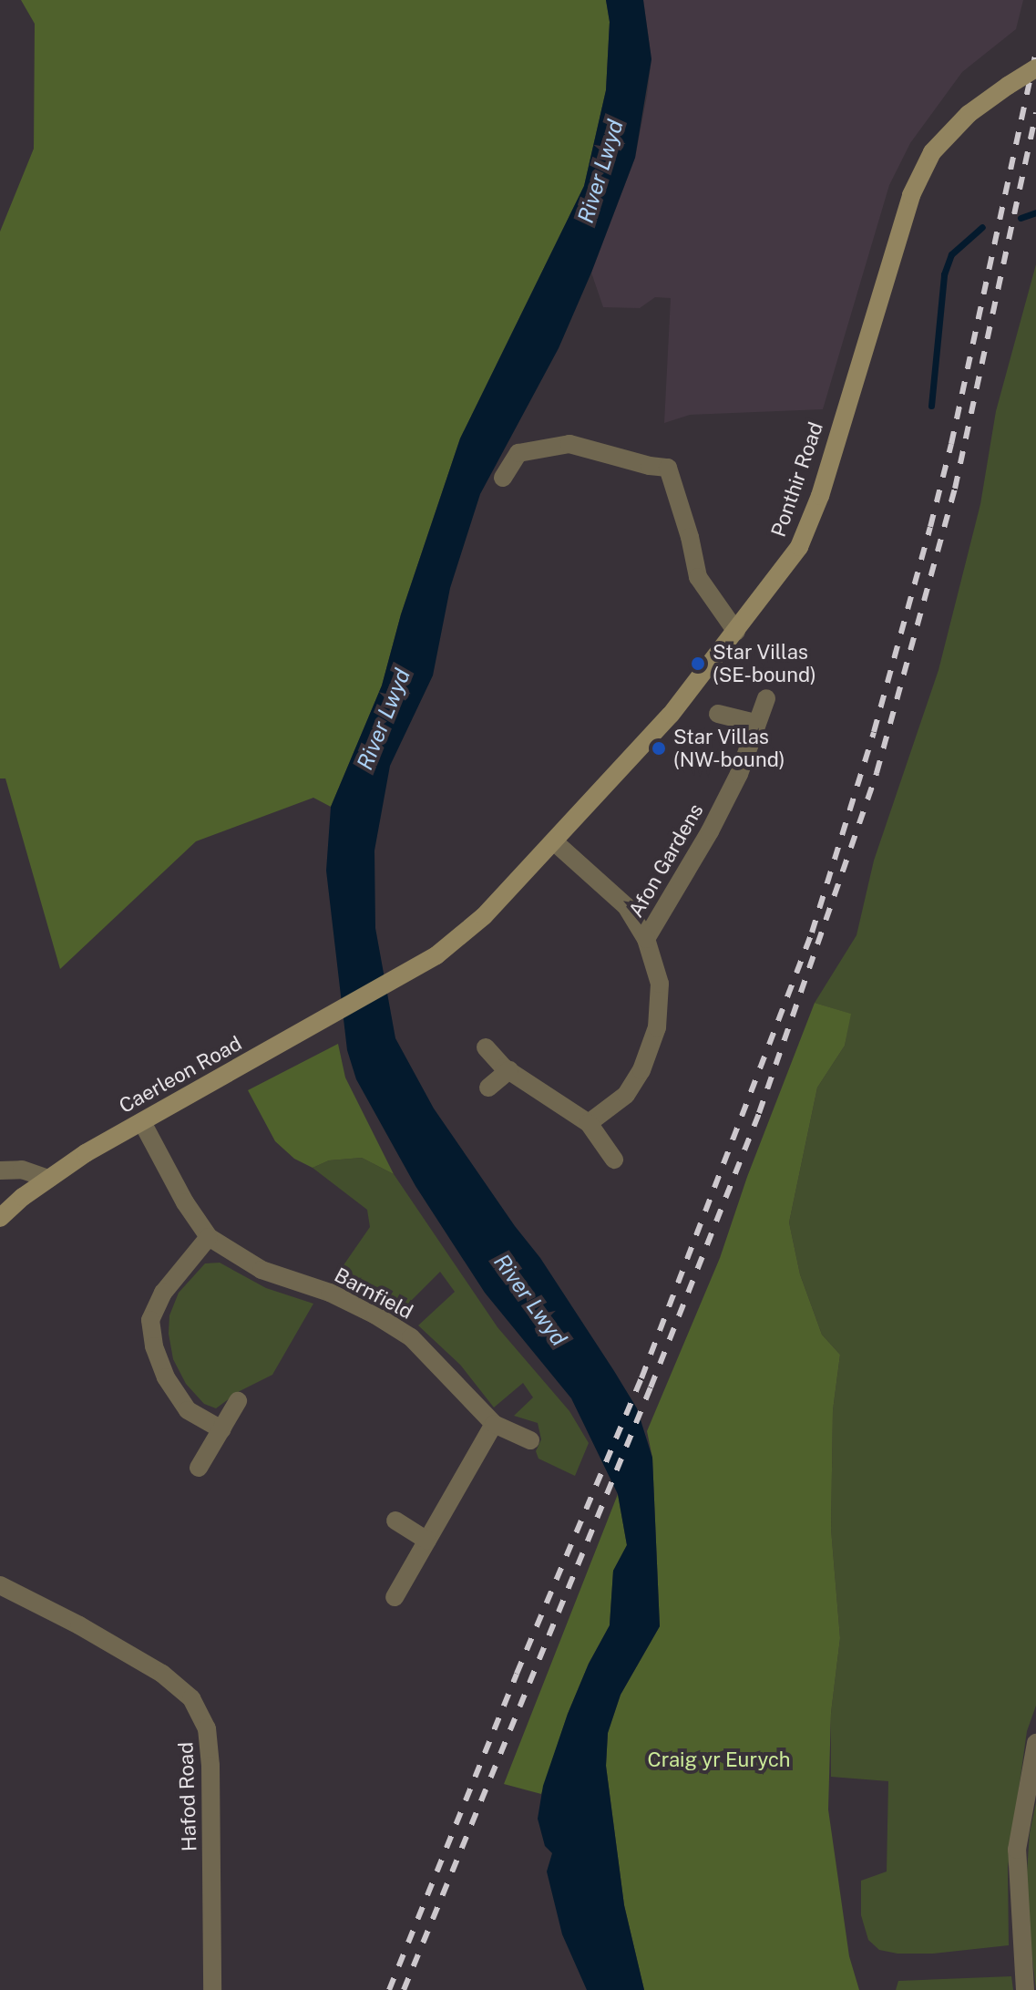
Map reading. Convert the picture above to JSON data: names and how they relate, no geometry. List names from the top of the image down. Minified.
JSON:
{"streets":{"main road":["Ponthir Road","Caerleon Road"],"street":["Afon Gardens","Barnfield","Hafod Road"]},"crossings":[["Ponthir Road","Afon Gardens"],["Ponthir Road","Caerleon Road"],["Caerleon Road","Barnfield"]],"water":["River Lwyd"],"parks":["Craig yr Eurych"],"places":["Star Villas (SE-bound)","Star Villas (NW-bound)"]}
